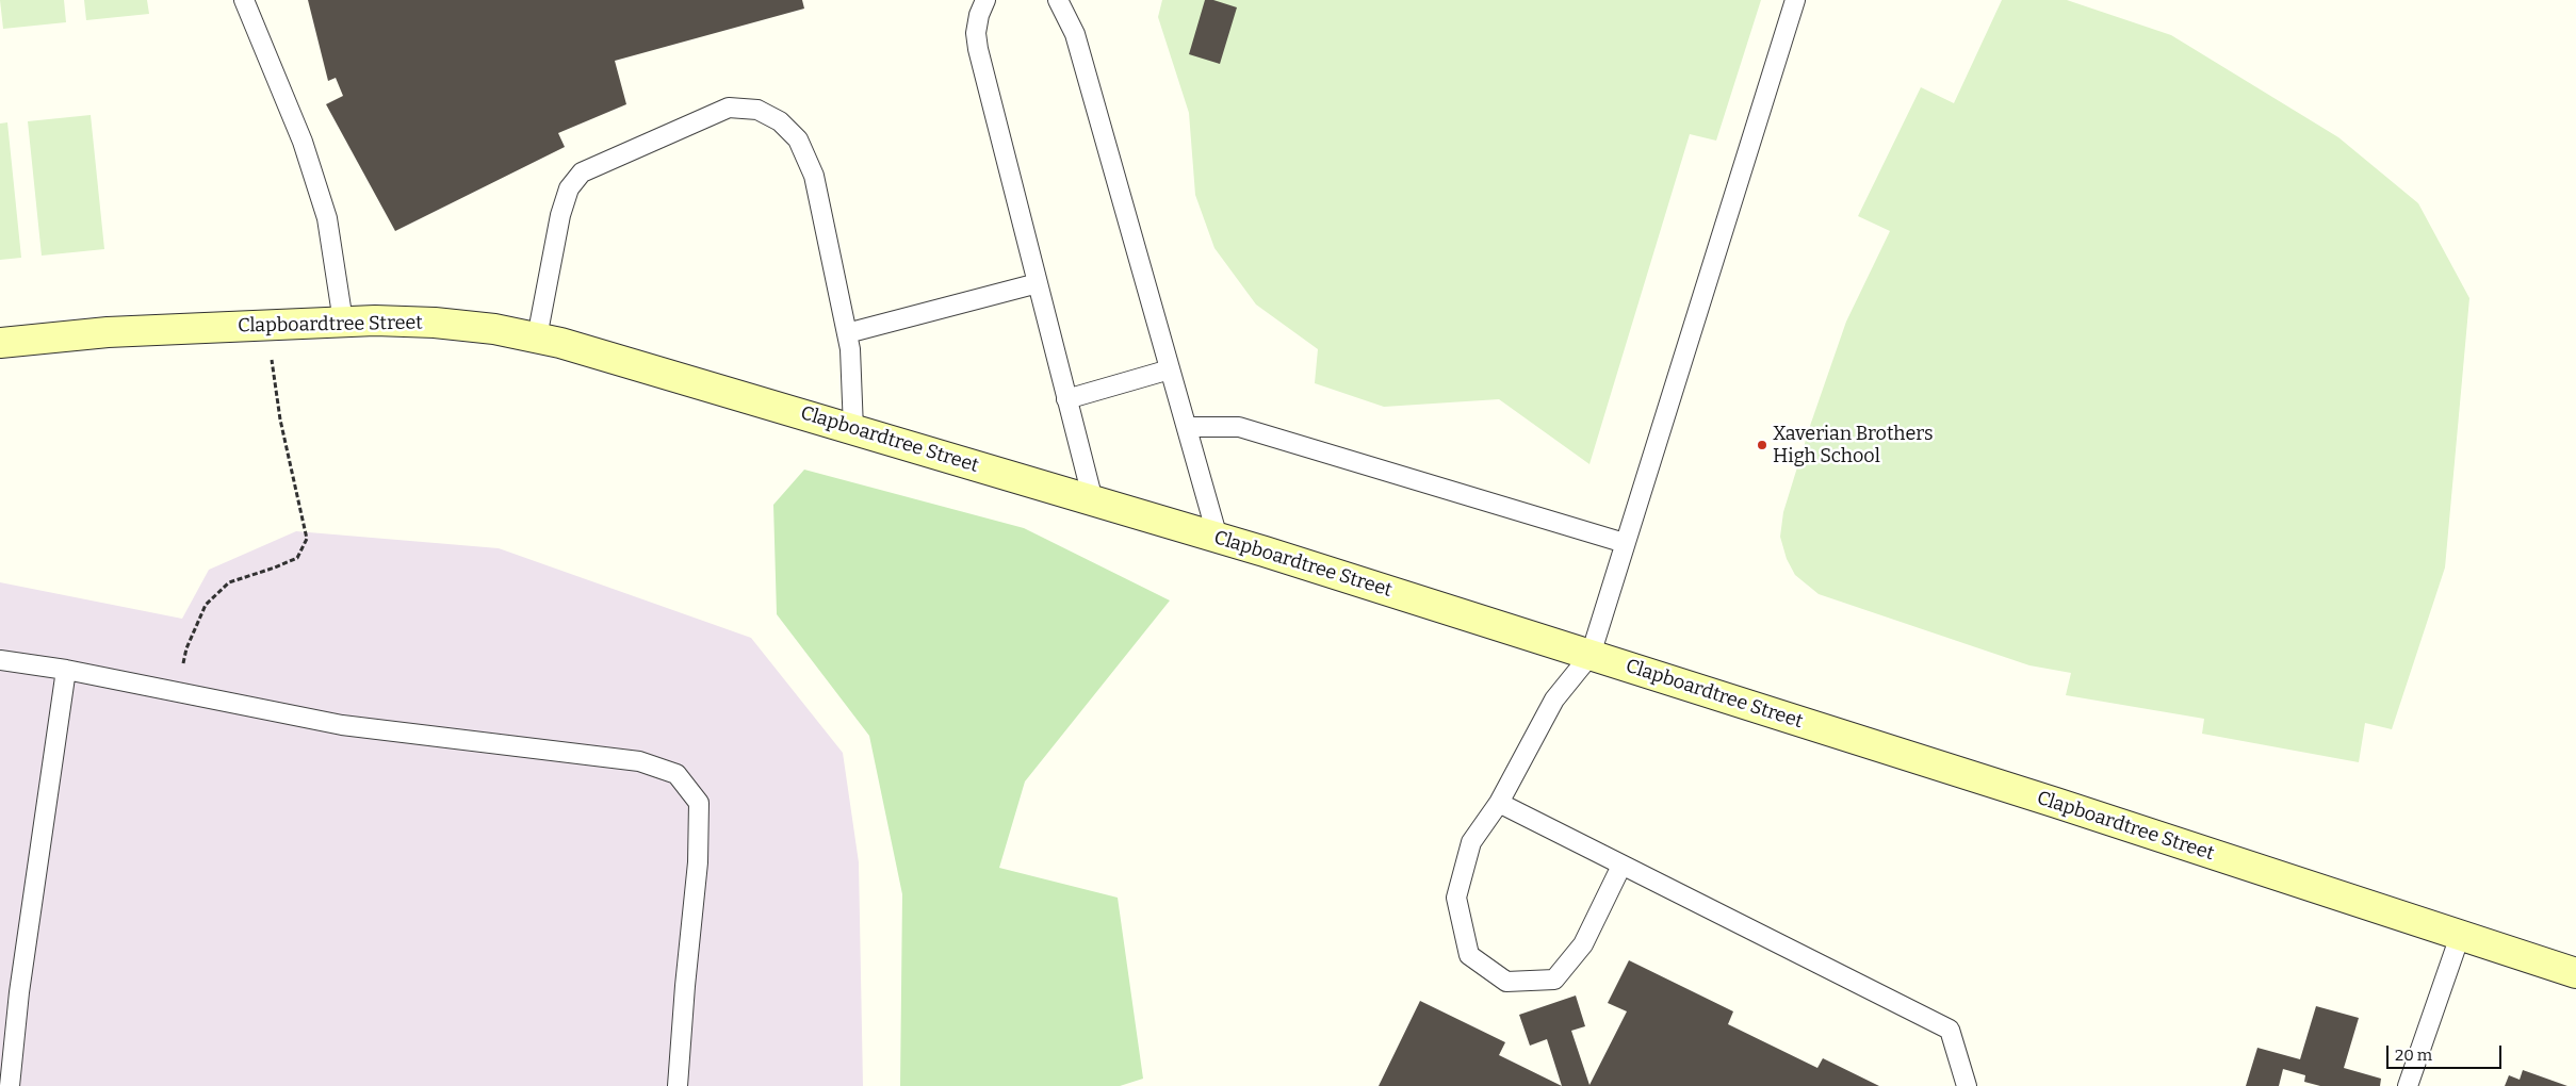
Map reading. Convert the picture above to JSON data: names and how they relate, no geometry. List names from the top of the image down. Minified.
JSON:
{"streets":{"main road":["Clapboardtree Street"]},"places":["Xaverian Brothers High School"],"scale_bar":"20 m"}
